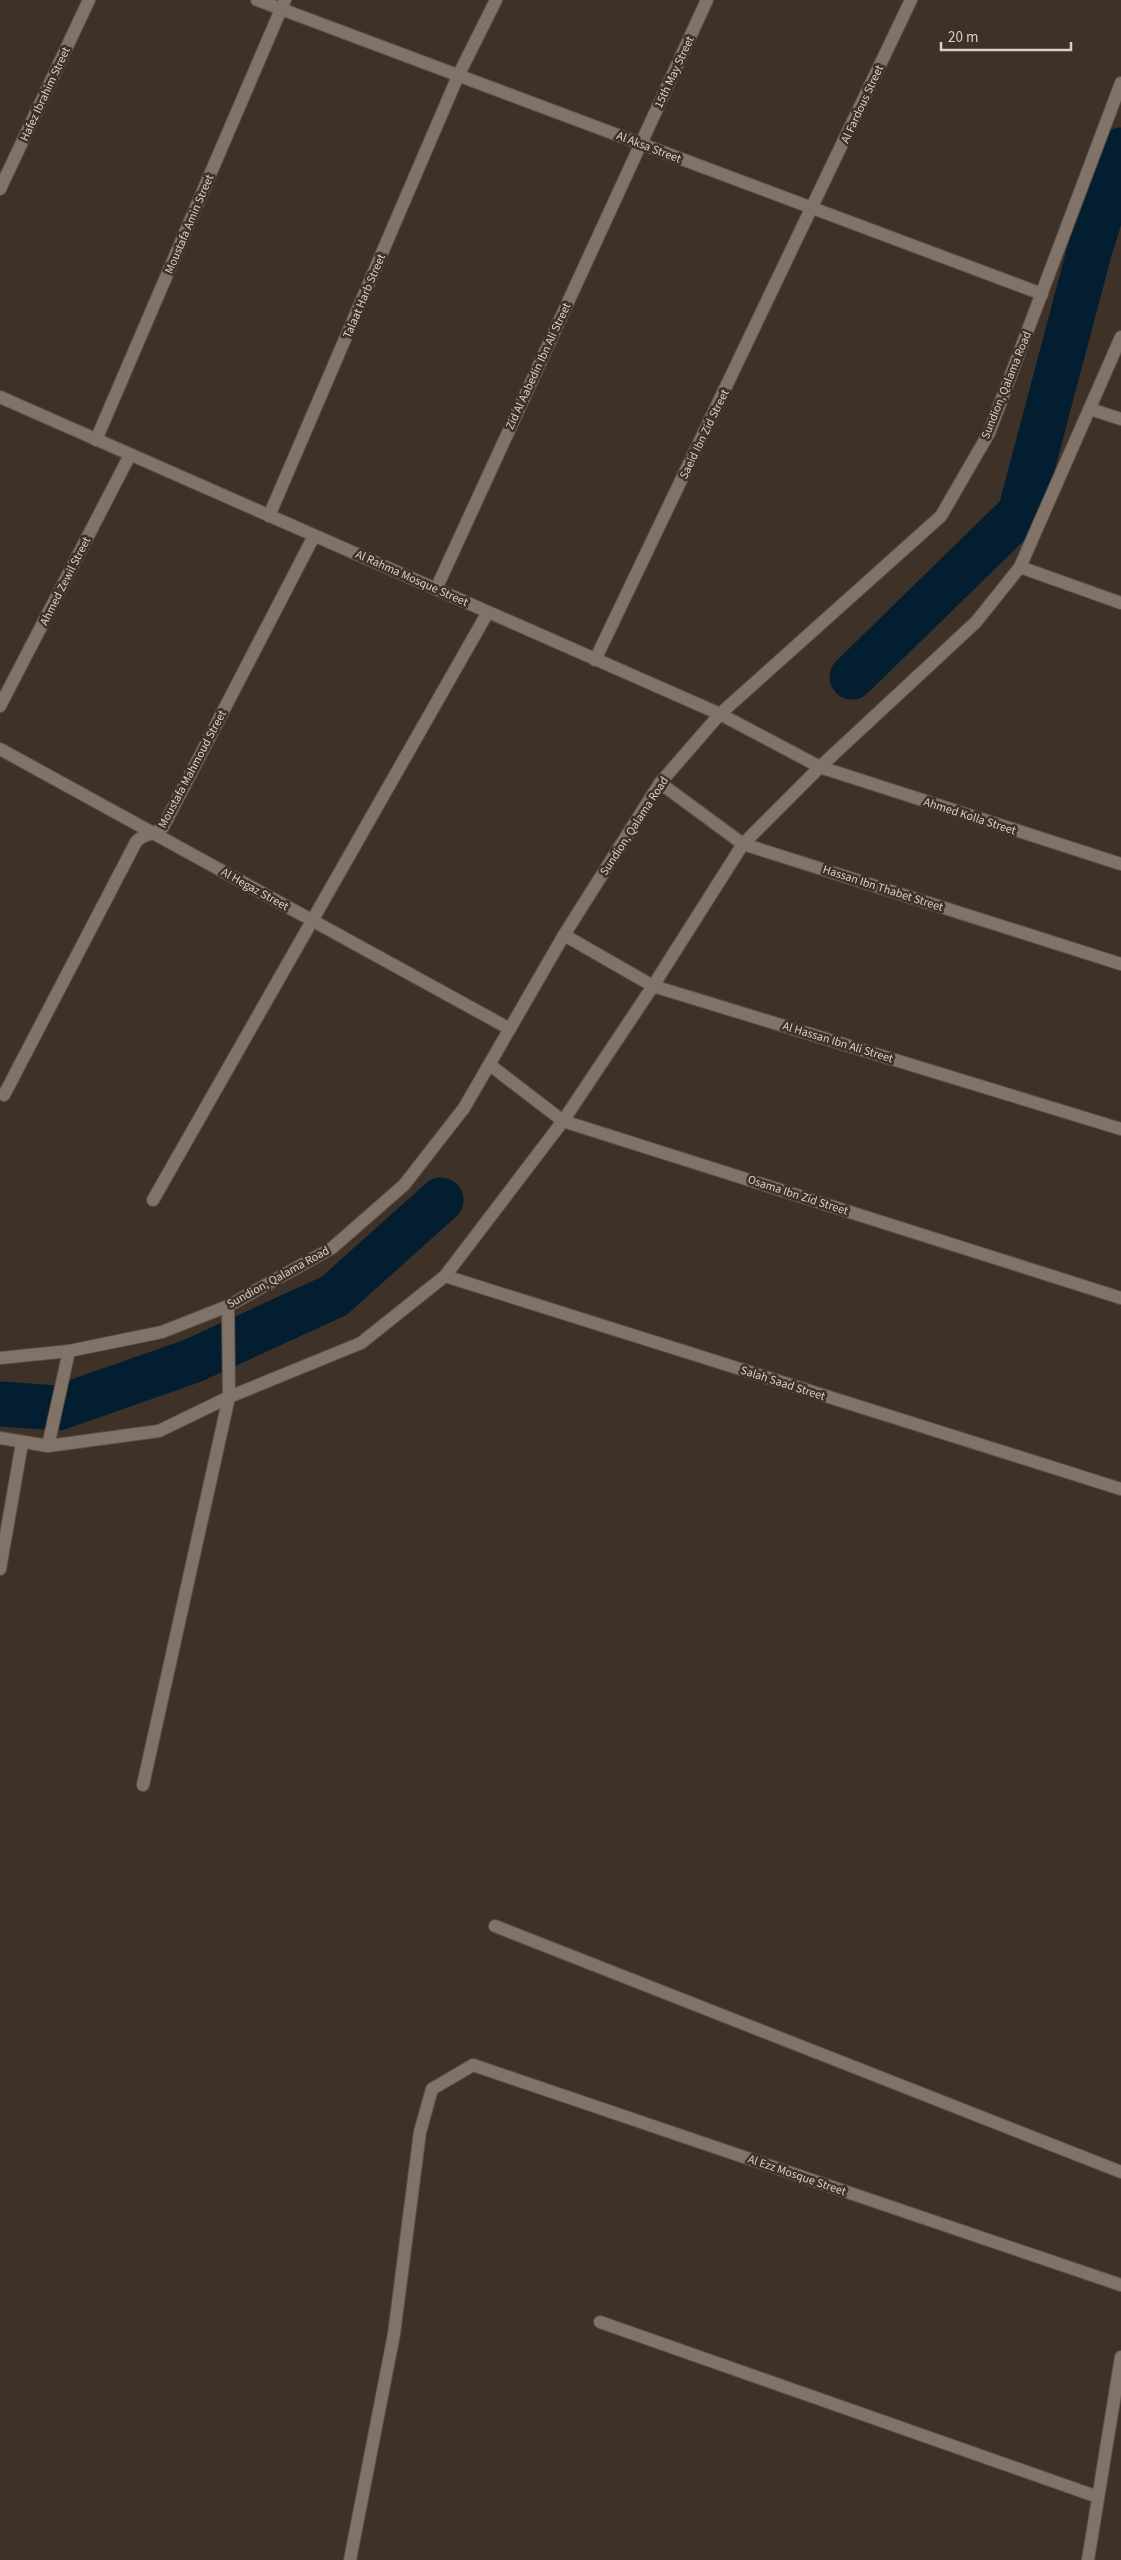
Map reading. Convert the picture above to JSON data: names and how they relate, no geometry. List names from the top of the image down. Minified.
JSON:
{"streets":{"street":["15th May Street","Hafez Ibrahim Street","Al Fardous Street","Al Aksa Street","Moustafa Amin Street","Talaat Harb Street","Zid Al Aabedin Ibn Ali Street","Sundion, Qalama Road","Saeid Ibn Zid Street","Al Rahma Mosque Street","Ahmed Zewil Street","Moustafa Mahmoud Street","Ahmed Kolla Street","Hassan Ibn Thabet Street","Al Hegaz Street","Al Hassan Ibn Ali Street","Osama Ibn Zid Street","Salah Saad Street","Al Ezz Mosque Street"]},"crossings":[["15th May Street","Al Aksa Street"],["15th May Street","Zid Al Aabedin Ibn Ali Street"],["Al Fardous Street","Al Aksa Street"],["Al Fardous Street","Saeid Ibn Zid Street"],["Al Aksa Street","Moustafa Amin Street"],["Al Aksa Street","Talaat Harb Street"],["Al Aksa Street","Zid Al Aabedin Ibn Ali Street"],["Al Aksa Street","Sundion, Qalama Road"],["Al Aksa Street","Saeid Ibn Zid Street"],["Moustafa Amin Street","Al Rahma Mosque Street"],["Talaat Harb Street","Al Rahma Mosque Street"],["Zid Al Aabedin Ibn Ali Street","Al Rahma Mosque Street"],["Sundion, Qalama Road","Al Rahma Mosque Street"],["Sundion, Qalama Road","Hassan Ibn Thabet Street"],["Sundion, Qalama Road","Al Hegaz Street"],["Sundion, Qalama Road","Al Hassan Ibn Ali Street"],["Sundion, Qalama Road","Osama Ibn Zid Street"],["Saeid Ibn Zid Street","Al Rahma Mosque Street"],["Al Rahma Mosque Street","Ahmed Zewil Street"],["Al Rahma Mosque Street","Moustafa Mahmoud Street"],["Al Rahma Mosque Street","Ahmed Kolla Street"],["Moustafa Mahmoud Street","Al Hegaz Street"]],"scale_bar":"20 m"}
